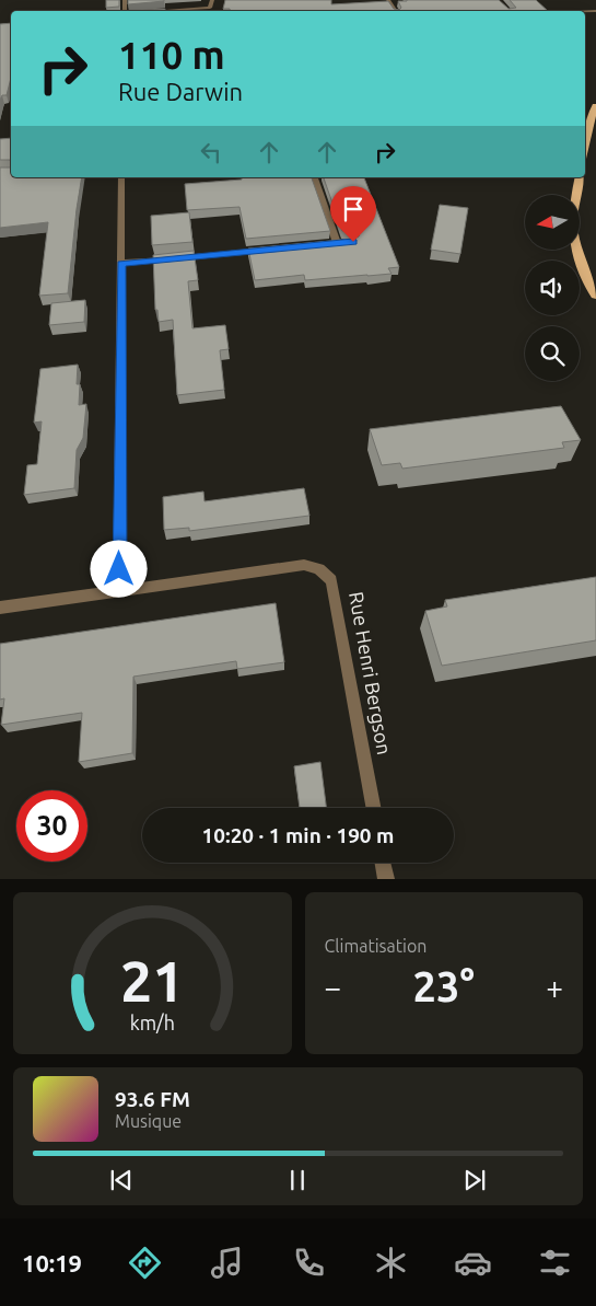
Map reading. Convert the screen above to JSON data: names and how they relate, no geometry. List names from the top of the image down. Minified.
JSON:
{"streets":{"street":["Rue Henri Bergson"]},"north":"left","page":{"turn":["110 m","Rue Darwin"],"limit":"30","trip":"10:20 · 1 min · 190 m","tile":"Climatisation","heat":["−","23°","+"],"song":["93.6 FM","Musique"],"tabs":"10:19","gauge":["21","km/h"]}}
